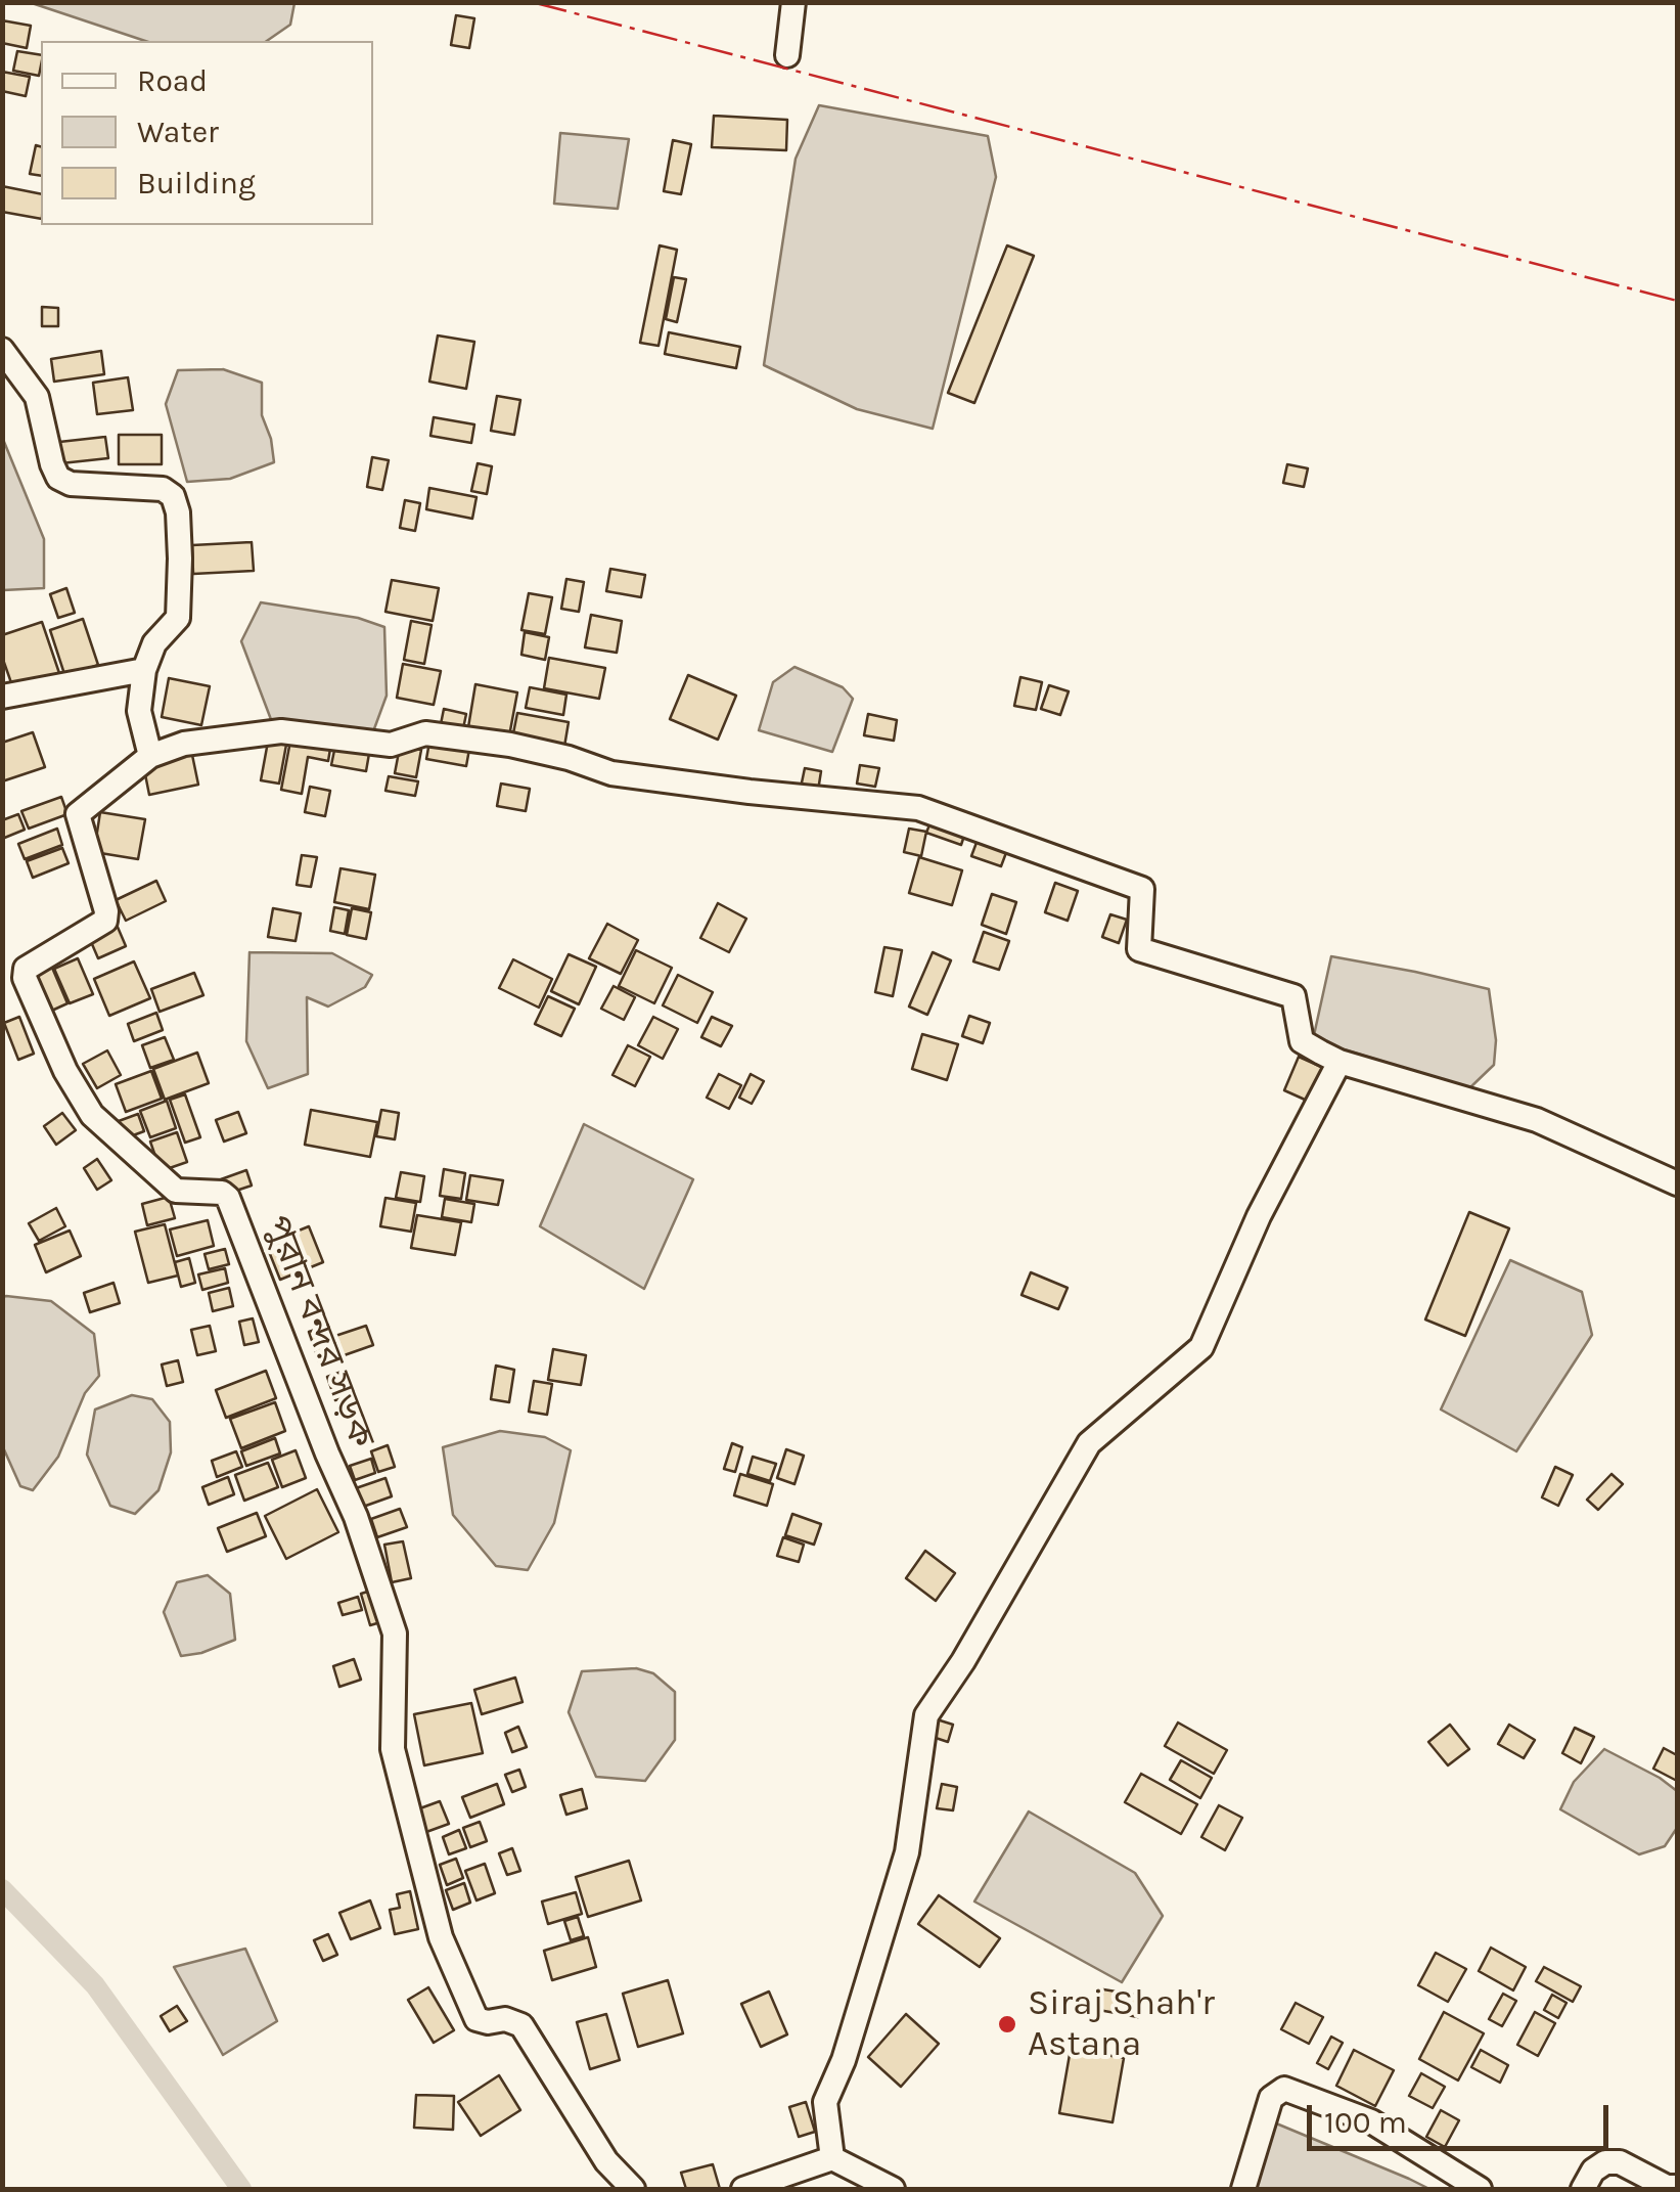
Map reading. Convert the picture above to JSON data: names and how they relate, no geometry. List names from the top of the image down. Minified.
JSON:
{"streets":{"street":["পুরান বন্দর সড়ক"]},"places":["Siraj Shah'r Astana"],"legend":["Road","Water","Building"],"scale_bar":"100 m"}
